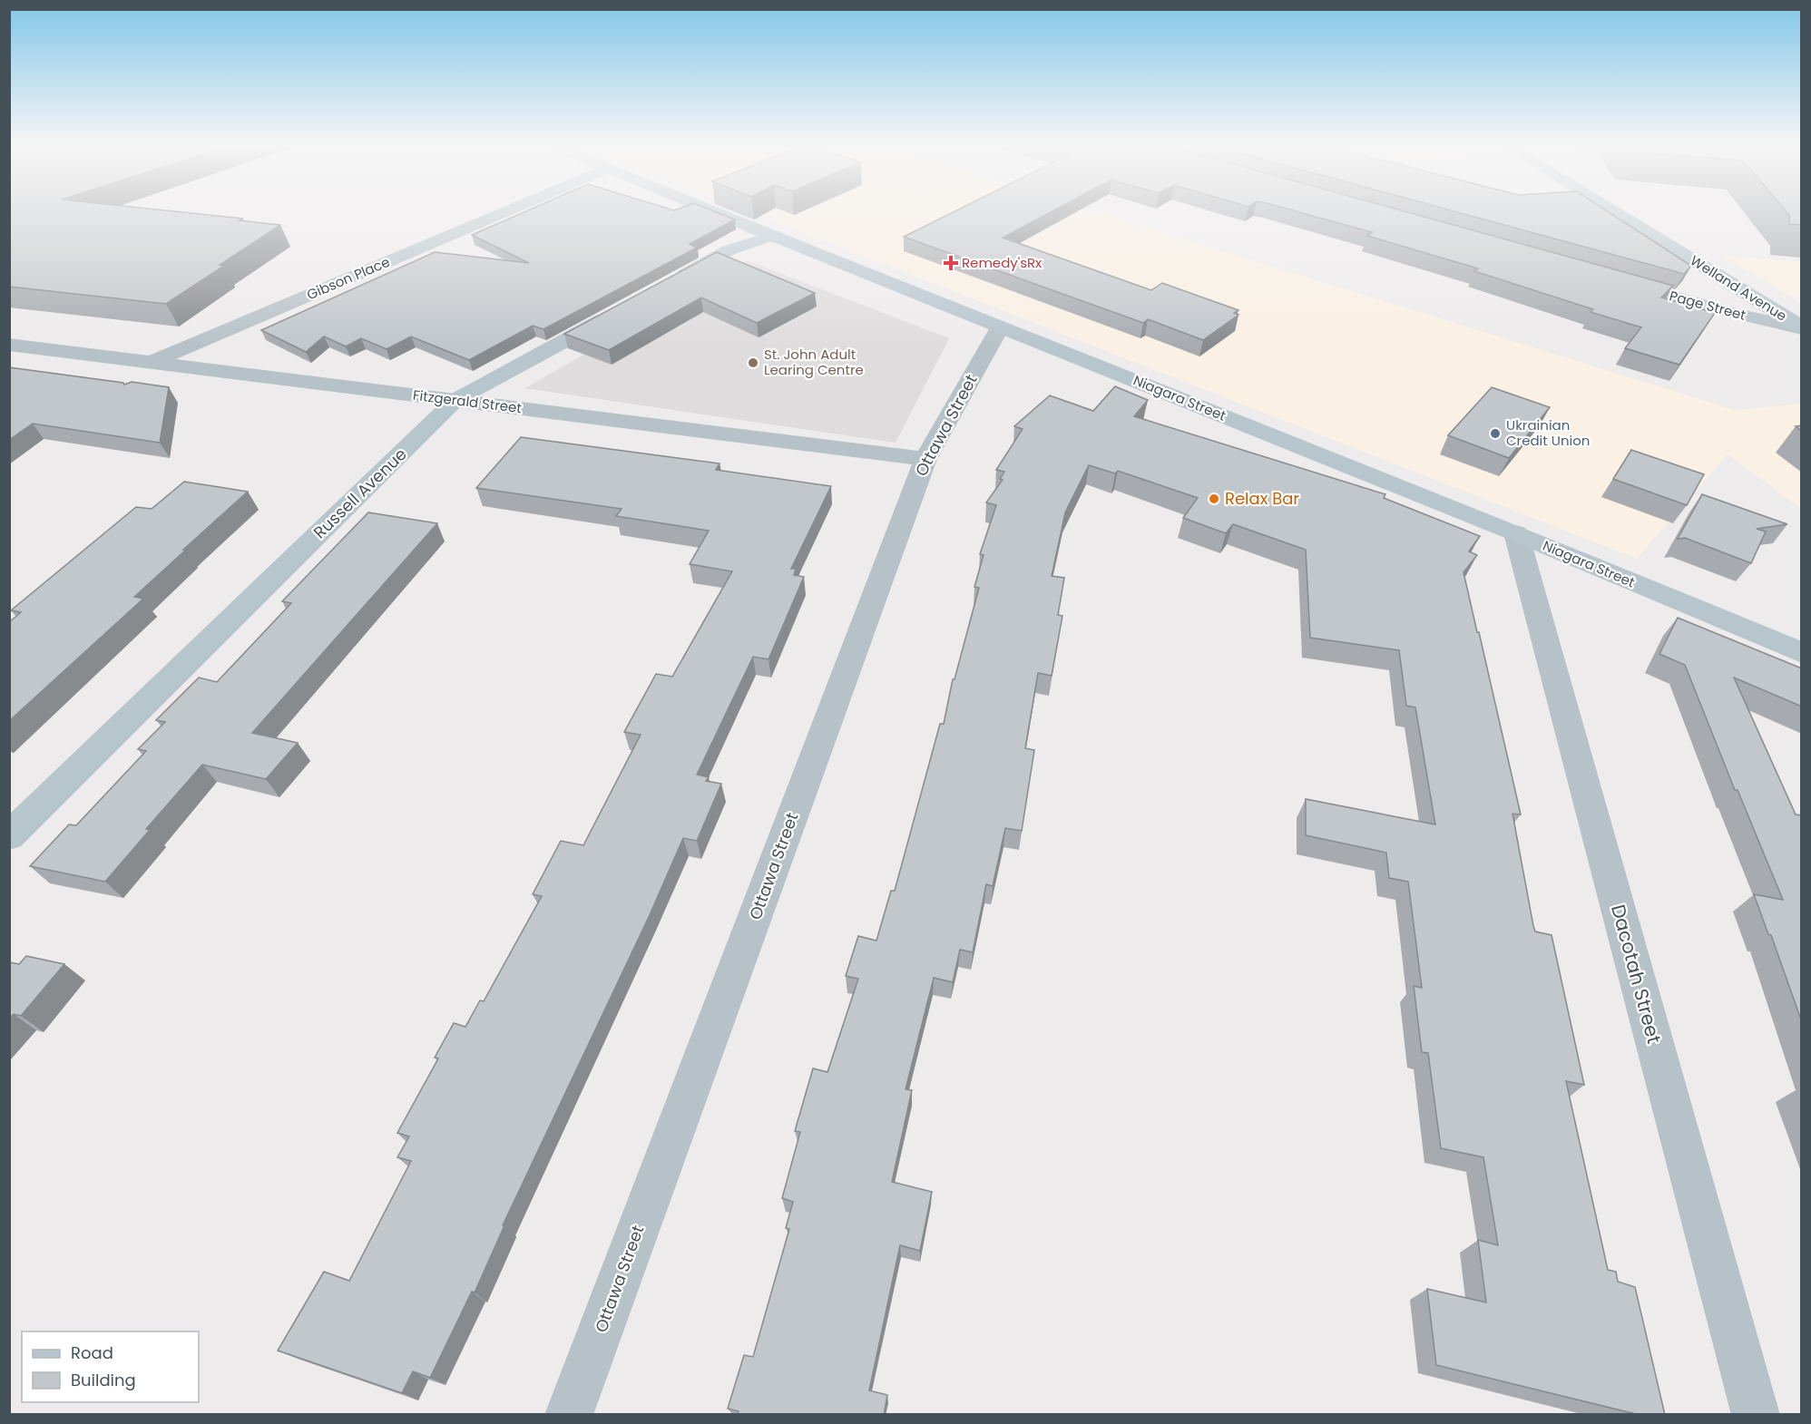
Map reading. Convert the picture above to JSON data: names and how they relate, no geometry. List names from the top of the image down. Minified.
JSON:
{"streets":{"main road":["Welland Avenue","Niagara Street","Russell Avenue"],"street":["Gibson Place","Page Street","Fitzgerald Street","Ottawa Street","Dacotah Street"]},"crossings":[["Gibson Place","Fitzgerald Street"],["Welland Avenue","Page Street"],["Niagara Street","Ottawa Street"],["Niagara Street","Dacotah Street"],["Fitzgerald Street","Ottawa Street"],["Fitzgerald Street","Russell Avenue"]],"places":{"health":["Remedy'sRx"],"other":["St. John Adult Learing Centre","Ukrainian Credit Union","Relax Bar"]},"legend":["Road","Building"]}
